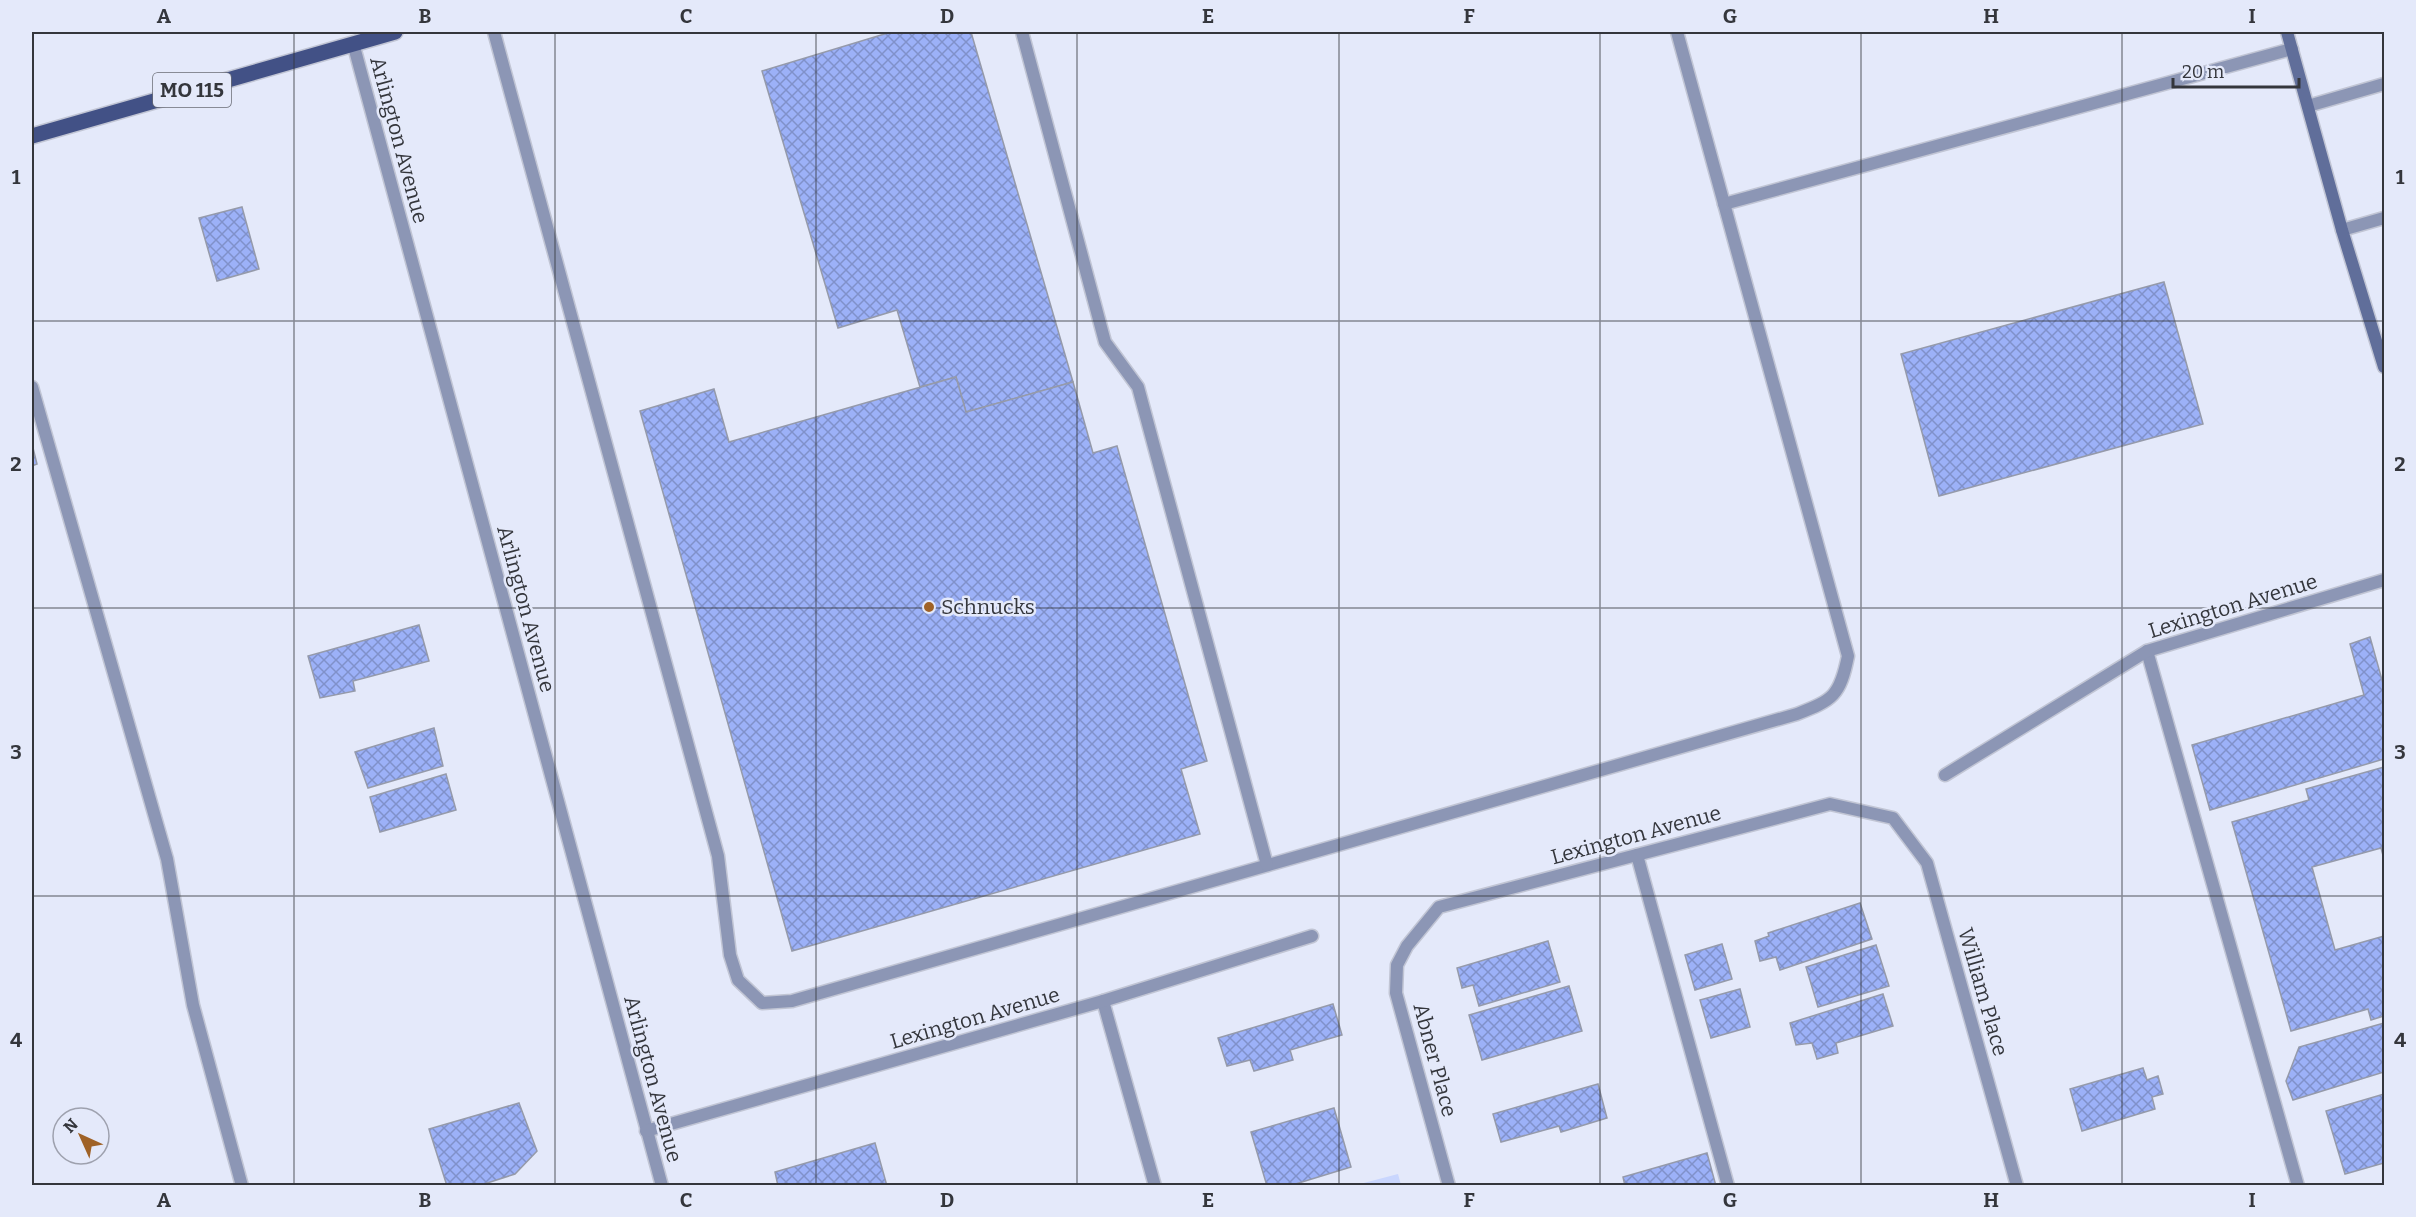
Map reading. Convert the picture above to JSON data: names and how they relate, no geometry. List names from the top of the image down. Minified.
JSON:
{"streets":{"main road":["MO 115"],"street":["Arlington Avenue","Lexington Avenue","William Place","Abner Place"]},"crossings":[["MO 115","Arlington Avenue"],["Arlington Avenue","Lexington Avenue"],["Lexington Avenue","William Place"],["Lexington Avenue","Abner Place"]],"places":["Schnucks"],"scale_bar":"20 m","north":"top left","grid":{"columns":["A","B","C","D","E","F","G","H","I"],"rows":["1","2","3","4"]}}
